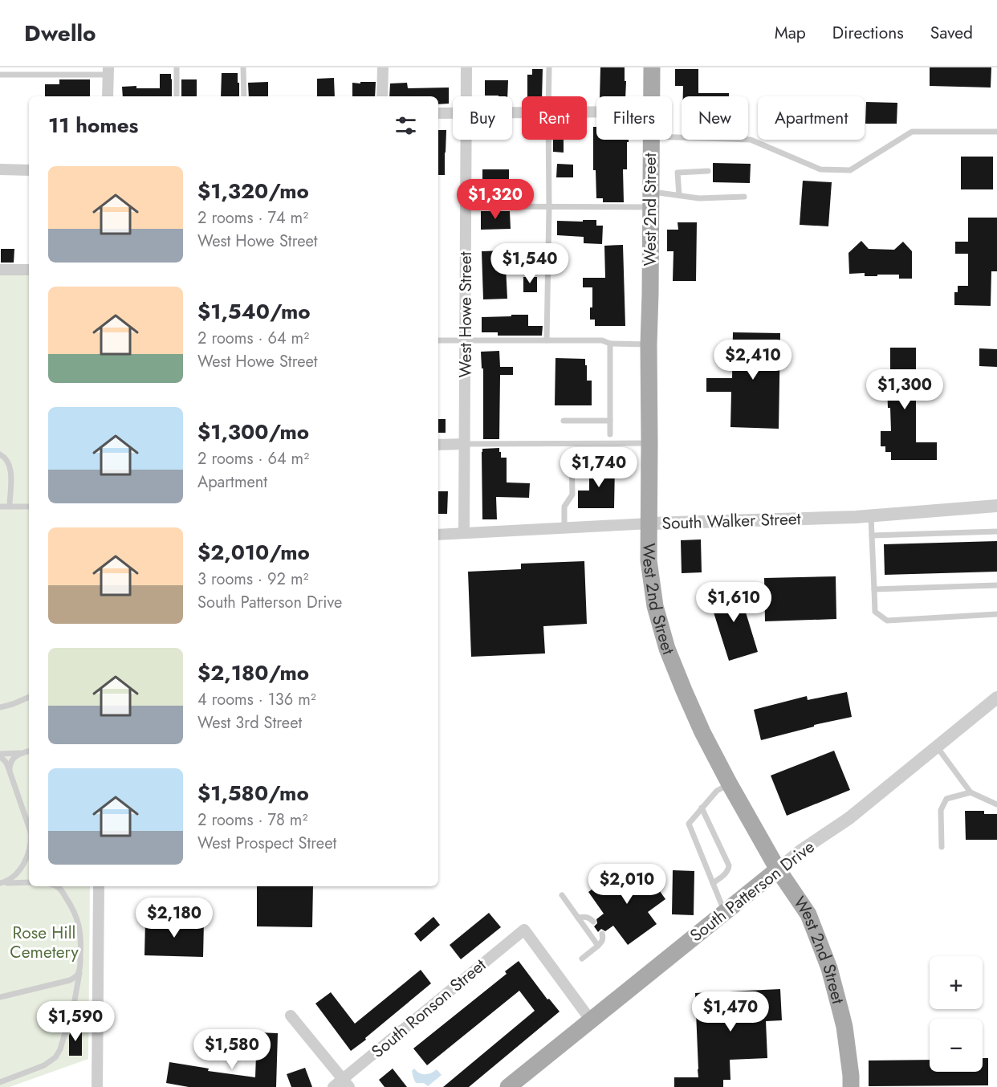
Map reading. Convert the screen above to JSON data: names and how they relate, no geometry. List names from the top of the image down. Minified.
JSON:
{"streets":{"main road":["West 2nd Street","South Patterson Drive"],"street":["West Howe Street","South Walker Street","South Ronson Street"]},"crossings":[["West 2nd Street","South Walker Street"],["West 2nd Street","South Patterson Drive"],["West Howe Street","South Walker Street"],["South Patterson Drive","South Ronson Street"]],"parks":["Rose Hill Cemetery"],"page":{"header":"Dwello","nav":["Map","Directions","Saved"],"chip":["Buy","Rent","Filters","New","Apartment"],"heading":"11 homes","list":[{"name":"$1,320/mo","note":"2 rooms · 74 m² · West Howe Street"},{"name":"$1,540/mo","note":"2 rooms · 64 m² · West Howe Street"},{"name":"$1,300/mo","note":"2 rooms · 64 m² · Apartment"},{"name":"$2,010/mo","note":"3 rooms · 92 m² · South Patterson Drive"},{"name":"$2,180/mo","note":"4 rooms · 136 m² · West 3rd Street"},{"name":"$1,580/mo","note":"2 rooms · 78 m² · West Prospect Street"}],"price":["$1,320","$1,540","$2,410","$1,300","$1,740","$1,610","$2,010","$2,180","$1,470","$1,590","$1,580"],"map_buttons":["+","−"]}}
